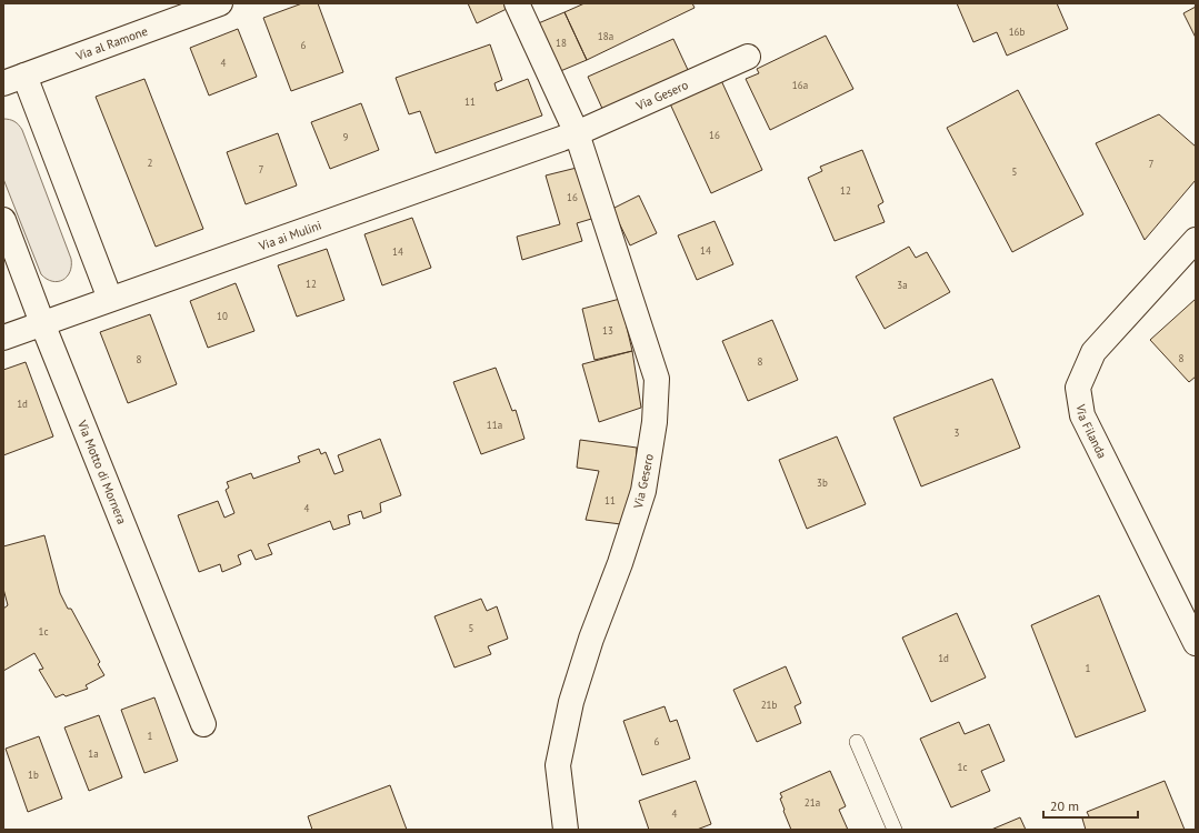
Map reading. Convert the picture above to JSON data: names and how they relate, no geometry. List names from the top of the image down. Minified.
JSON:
{"streets":{"street":["Via al Ramone","Via Gesero","Via ai Mulini","Via Filanda","Via Motto di Mornera"]},"crossings":[["Via Gesero","Via ai Mulini"],["Via ai Mulini","Via Motto di Mornera"]],"house_numbers":["16b","18a","18","6","4","16a","11","16","9","2","7","7","5","12","16","14","14","12","3a","10","13","8","8","8","1d","11a","3","3b","11","4","5","1c","1d","1","21b","1","6","1a","1c","1b","21a","4"],"scale_bar":"20 m"}
